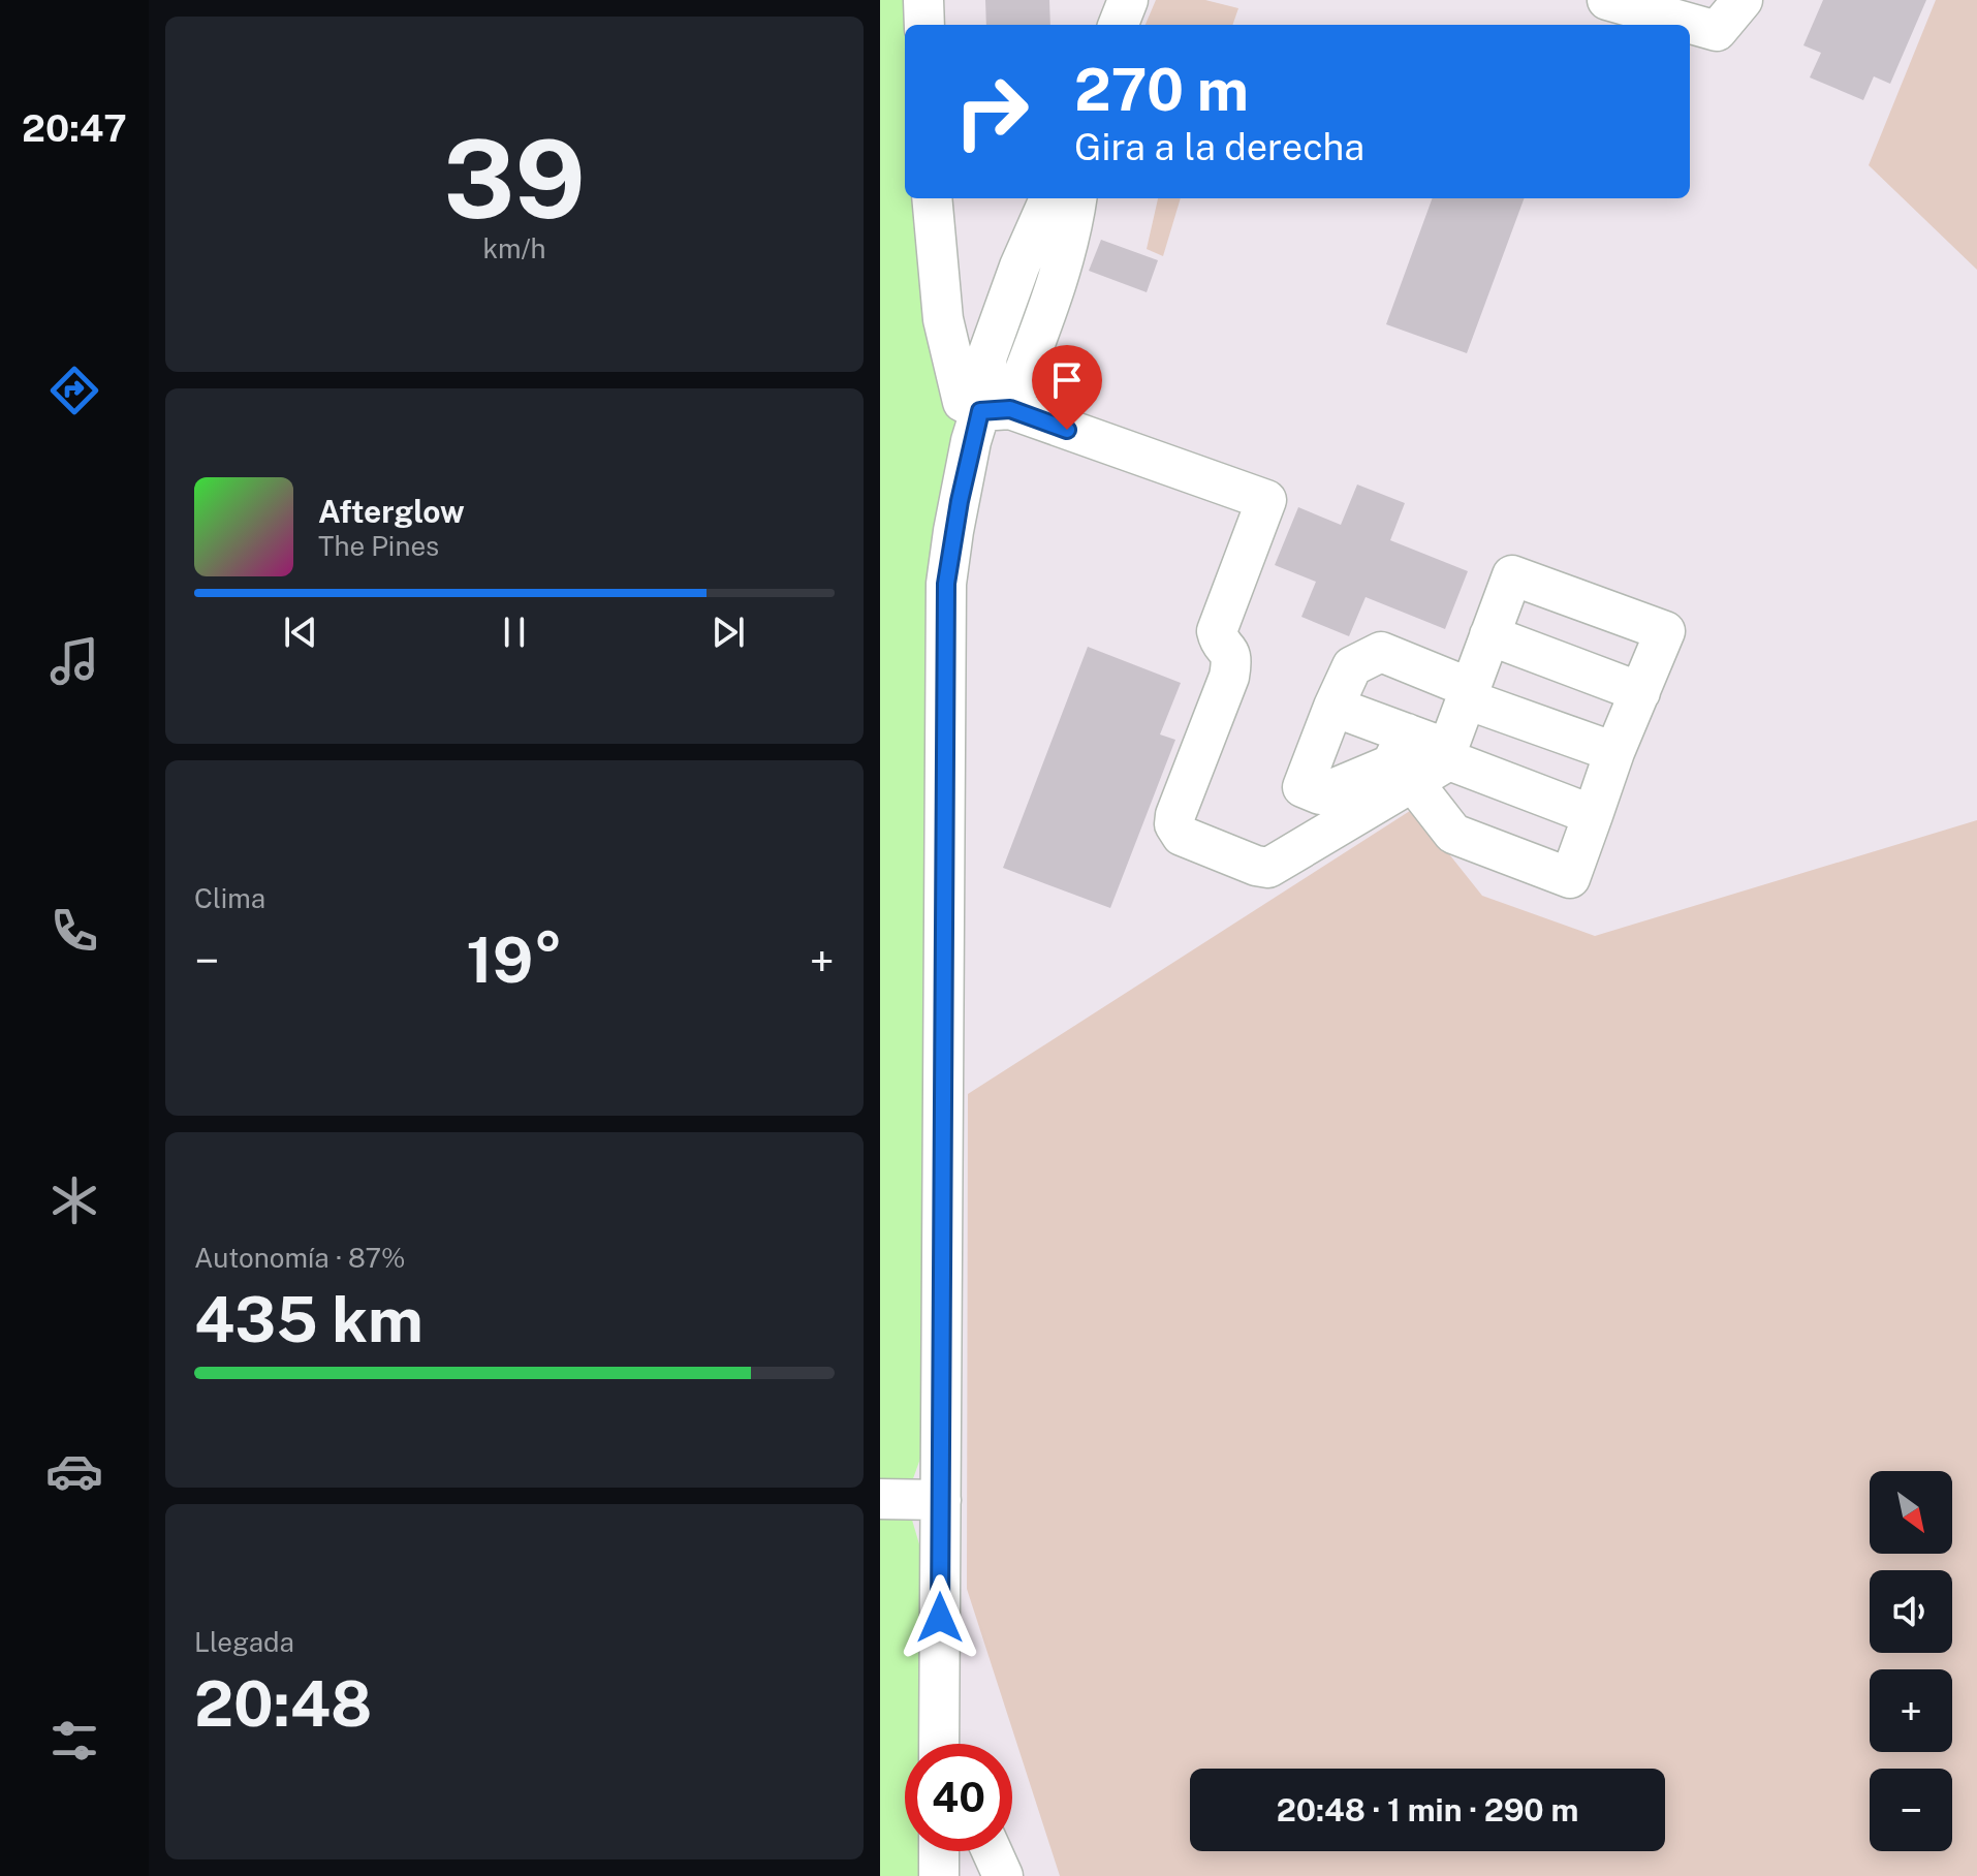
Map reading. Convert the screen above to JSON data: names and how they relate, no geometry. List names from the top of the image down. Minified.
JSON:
{"north":"bottom right","page":{"tabs":"20:47","tile":[["39","km/h"],"Clima",["Autonomía · 87%","435 km"],["Llegada","20:48"]],"turn":["270 m","Gira a la derecha"],"song":["Afterglow","The Pines"],"heat":["−","19°","+"],"map_buttons":["+","−"],"limit":"40","trip":"20:48 · 1 min · 290 m"}}
